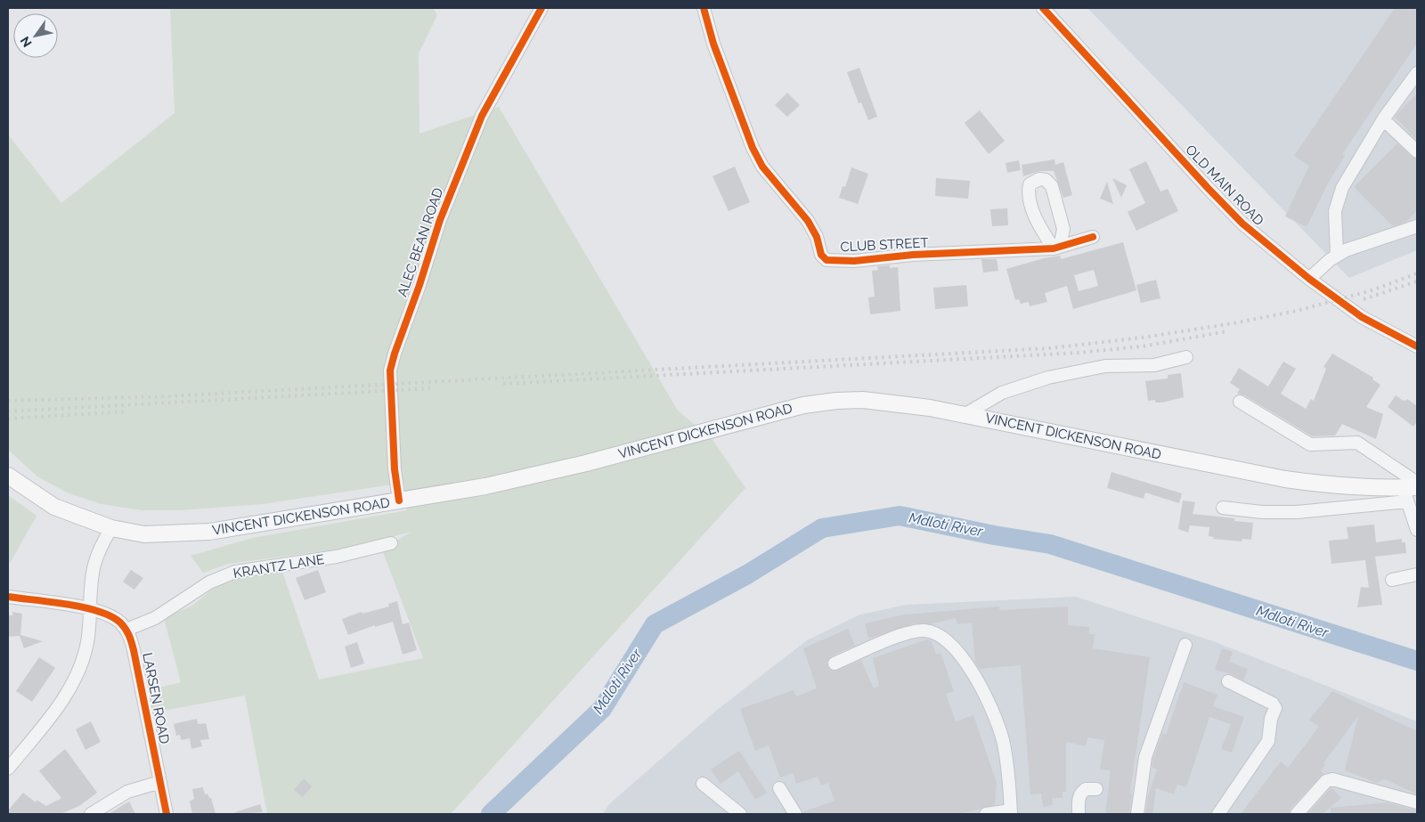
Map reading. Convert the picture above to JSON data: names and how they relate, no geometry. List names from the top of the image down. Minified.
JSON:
{"streets":{"main road":["VINCENT DICKENSON ROAD"],"street":["OLD MAIN ROAD","ALEC BEAN ROAD","CLUB STREET","KRANTZ LANE","LARSEN ROAD"]},"crossings":[["ALEC BEAN ROAD","VINCENT DICKENSON ROAD"],["KRANTZ LANE","LARSEN ROAD"]],"water":["Mdloti River"],"north":"bottom left"}
